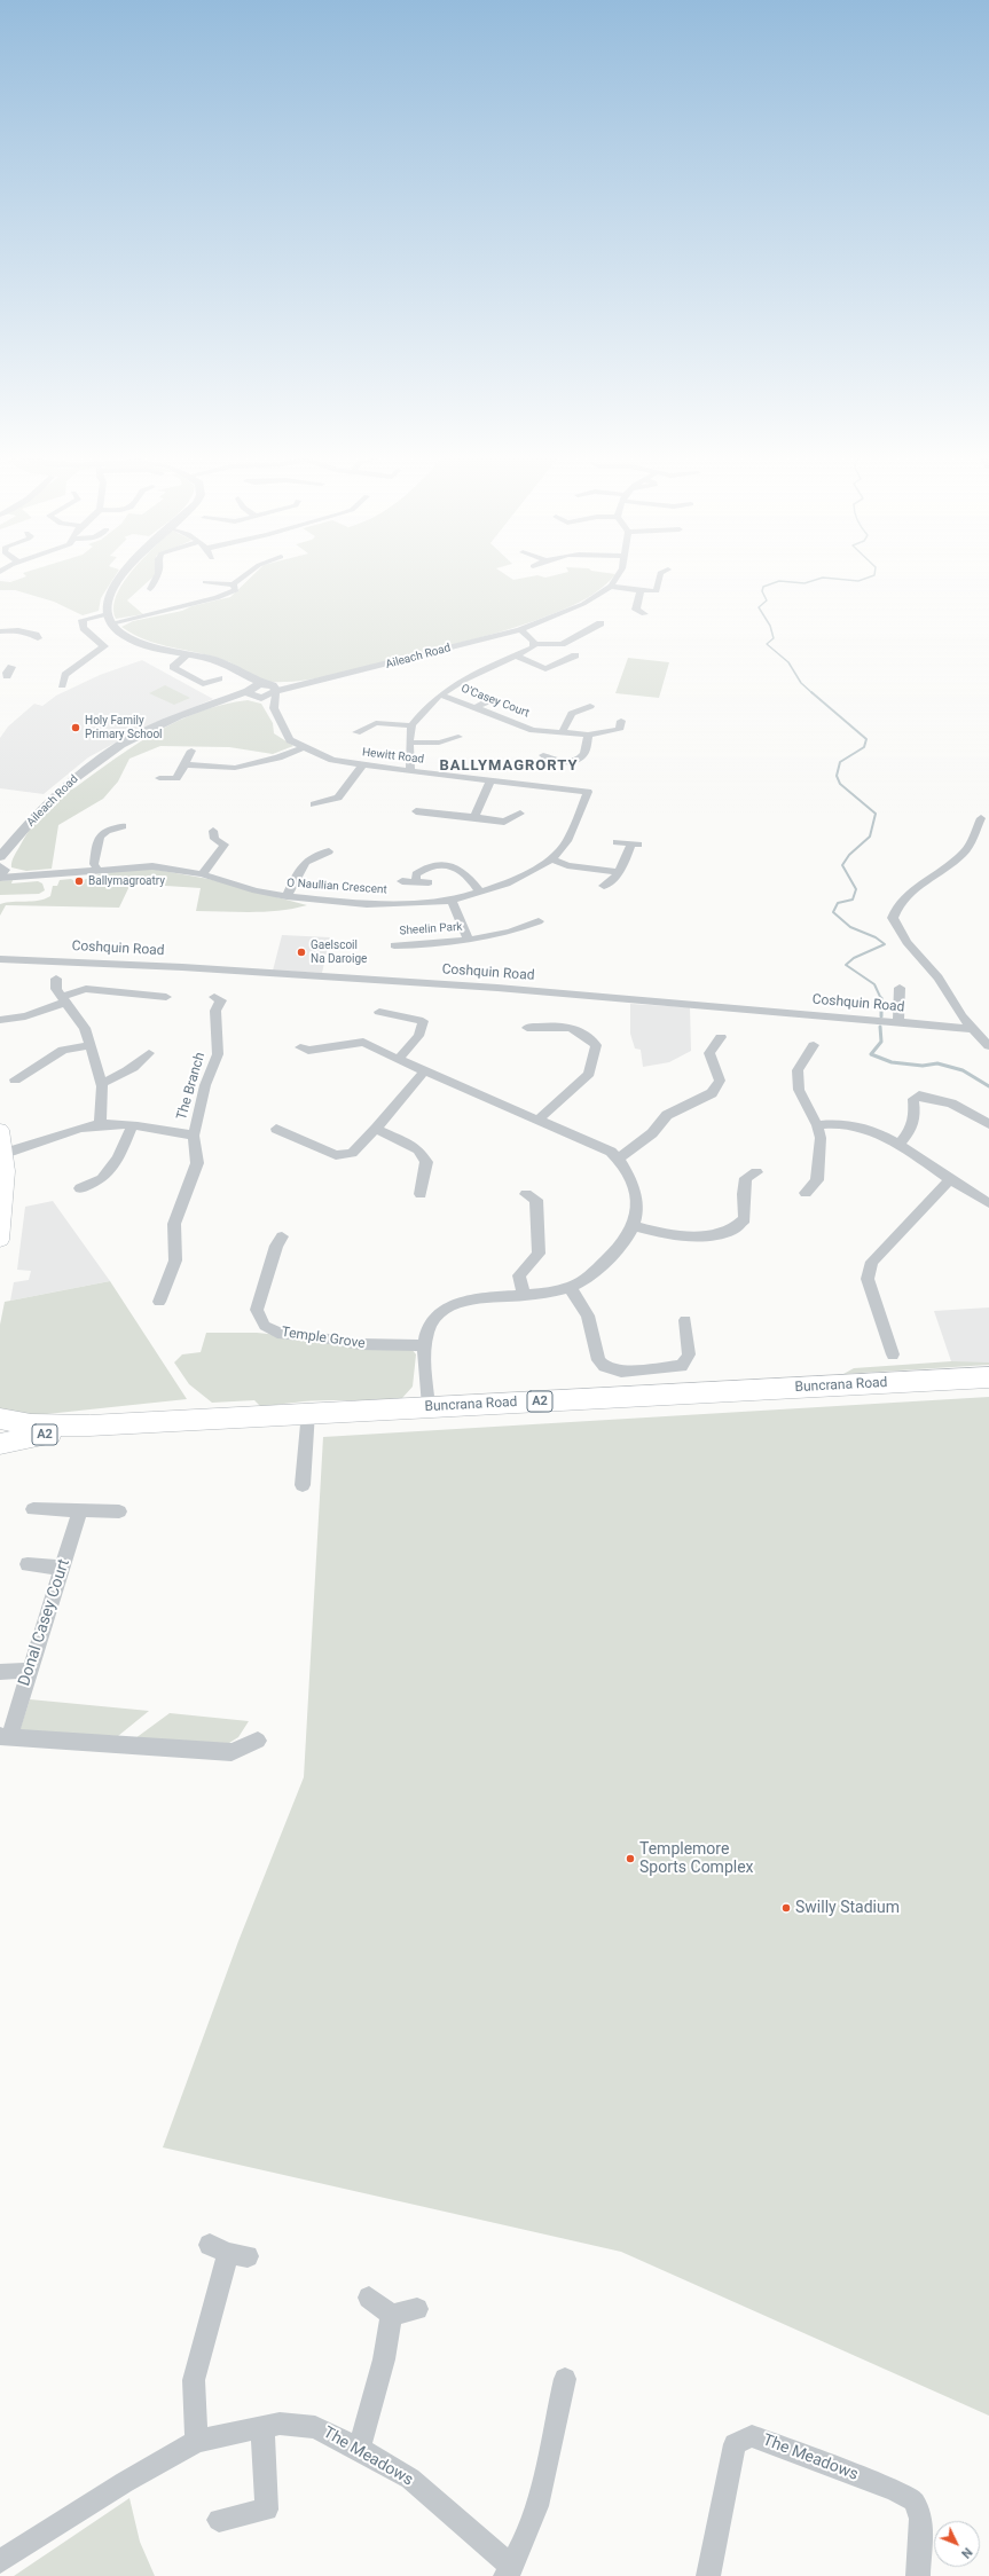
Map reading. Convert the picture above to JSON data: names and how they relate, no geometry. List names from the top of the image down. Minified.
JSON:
{"streets":{"highway":["Buncrana Road","A2"],"street":["Aileach Road","O'Casey Court","Hewitt Road","O Naullian Crescent","Sheelin Park","Coshquin Road","The Branch","Temple Grove","Donal Casey Court","The Meadows"]},"crossings":[["Aileach Road","Hewitt Road"],["Aileach Road","O Naullian Crescent"],["Hewitt Road","O Naullian Crescent"],["O Naullian Crescent","Sheelin Park"]],"districts":["BALLYMAGRORTY"],"places":["Holy Family Primary School","Ballymagroatry","Gaelscoil Na Daroige","Templemore Sports Complex","Swilly Stadium"],"north":"bottom right"}
